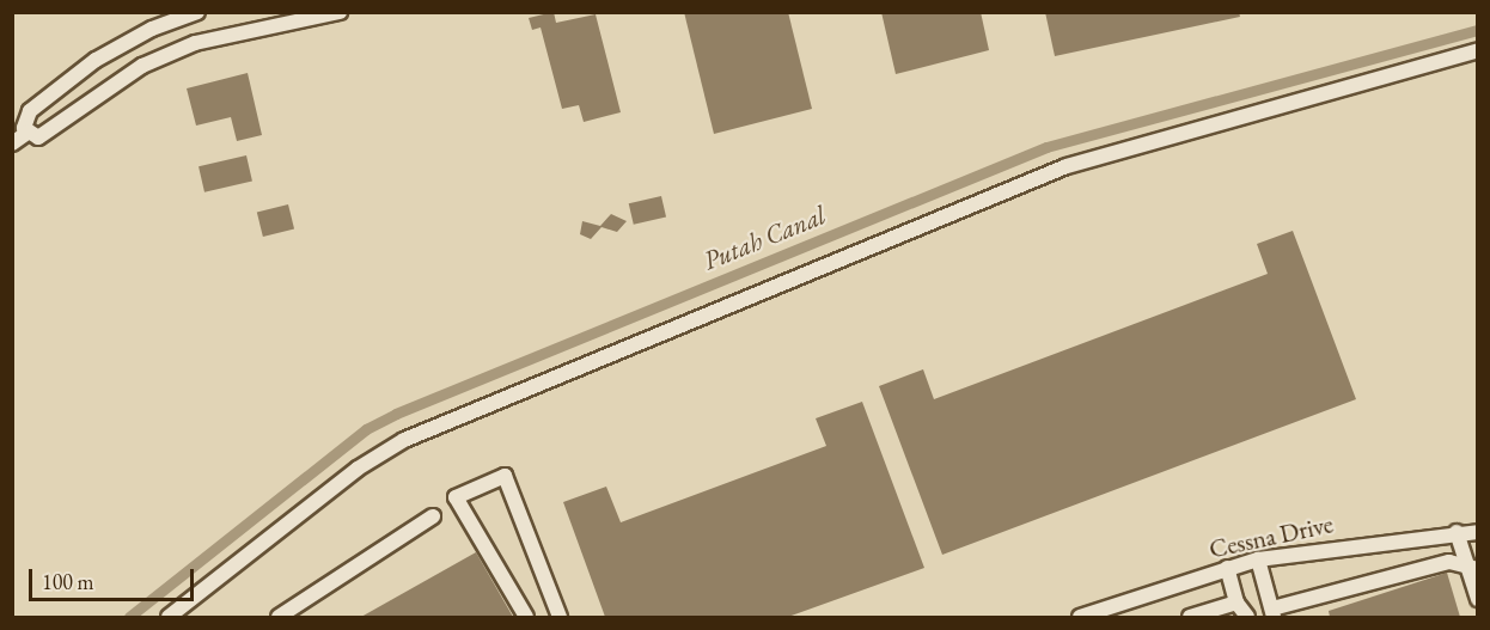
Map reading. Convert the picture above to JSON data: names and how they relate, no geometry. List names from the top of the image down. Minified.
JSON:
{"streets":{"street":["Cessna Drive"]},"water":["Putah Canal"],"scale_bar":"100 m"}
